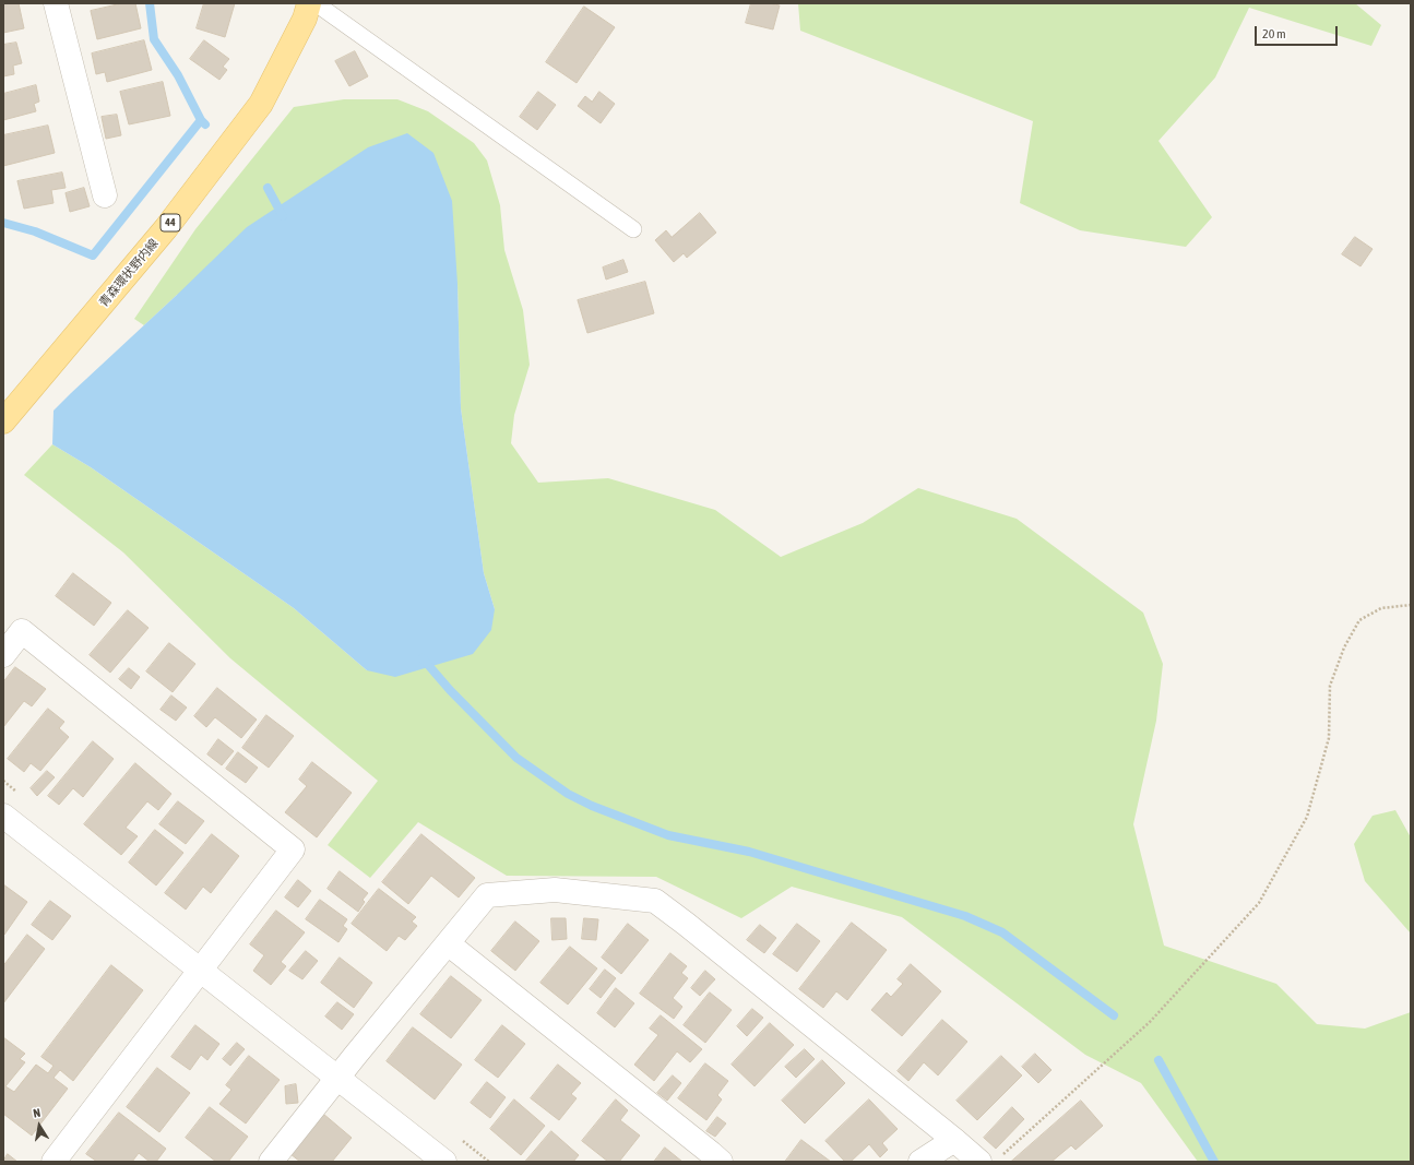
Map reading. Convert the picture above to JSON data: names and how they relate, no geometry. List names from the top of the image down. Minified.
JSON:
{"streets":{"main road":["44","青森環状野内線"]},"scale_bar":"20 m","north":"top"}
